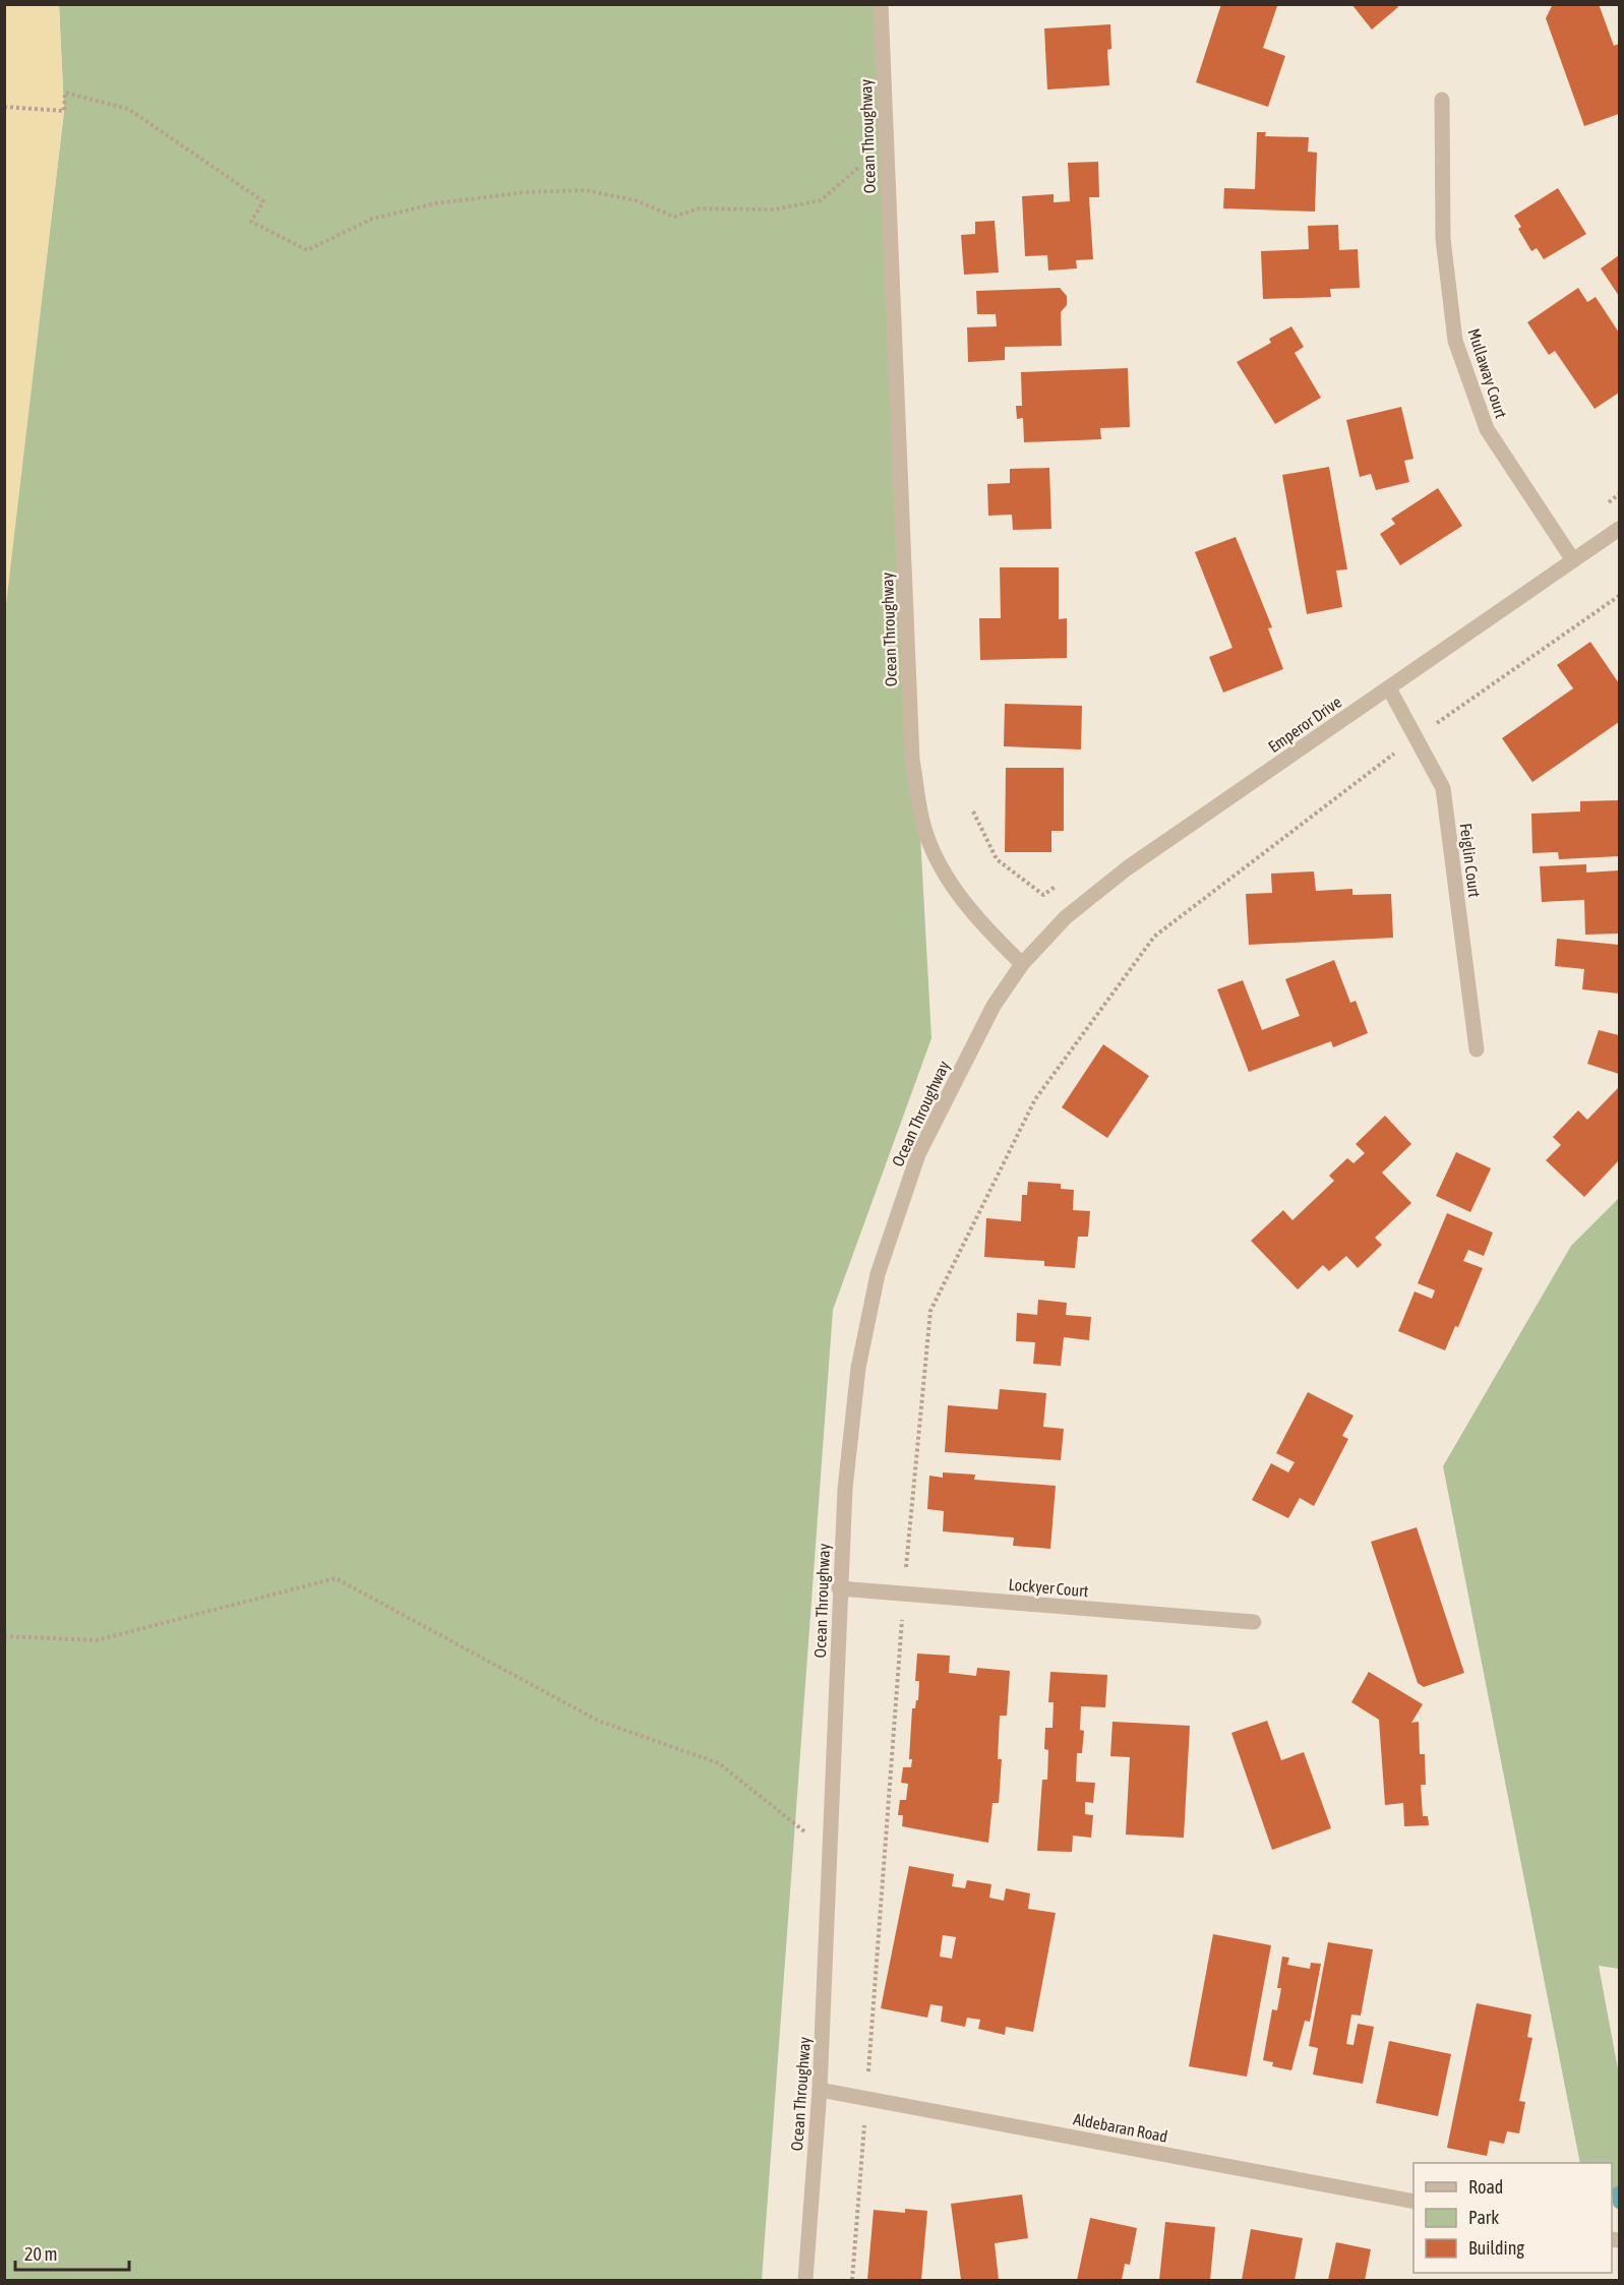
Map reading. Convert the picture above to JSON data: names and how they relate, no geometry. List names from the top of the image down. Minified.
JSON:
{"streets":{"street":["Ocean Throughway","Mullaway Court","Emperor Drive","Feiglin Court","Lockyer Court","Aldebaran Road"]},"crossings":[["Ocean Throughway","Emperor Drive"],["Ocean Throughway","Lockyer Court"],["Ocean Throughway","Aldebaran Road"],["Mullaway Court","Emperor Drive"],["Emperor Drive","Feiglin Court"]],"legend":["Road","Park","Building"],"scale_bar":"20 m"}
